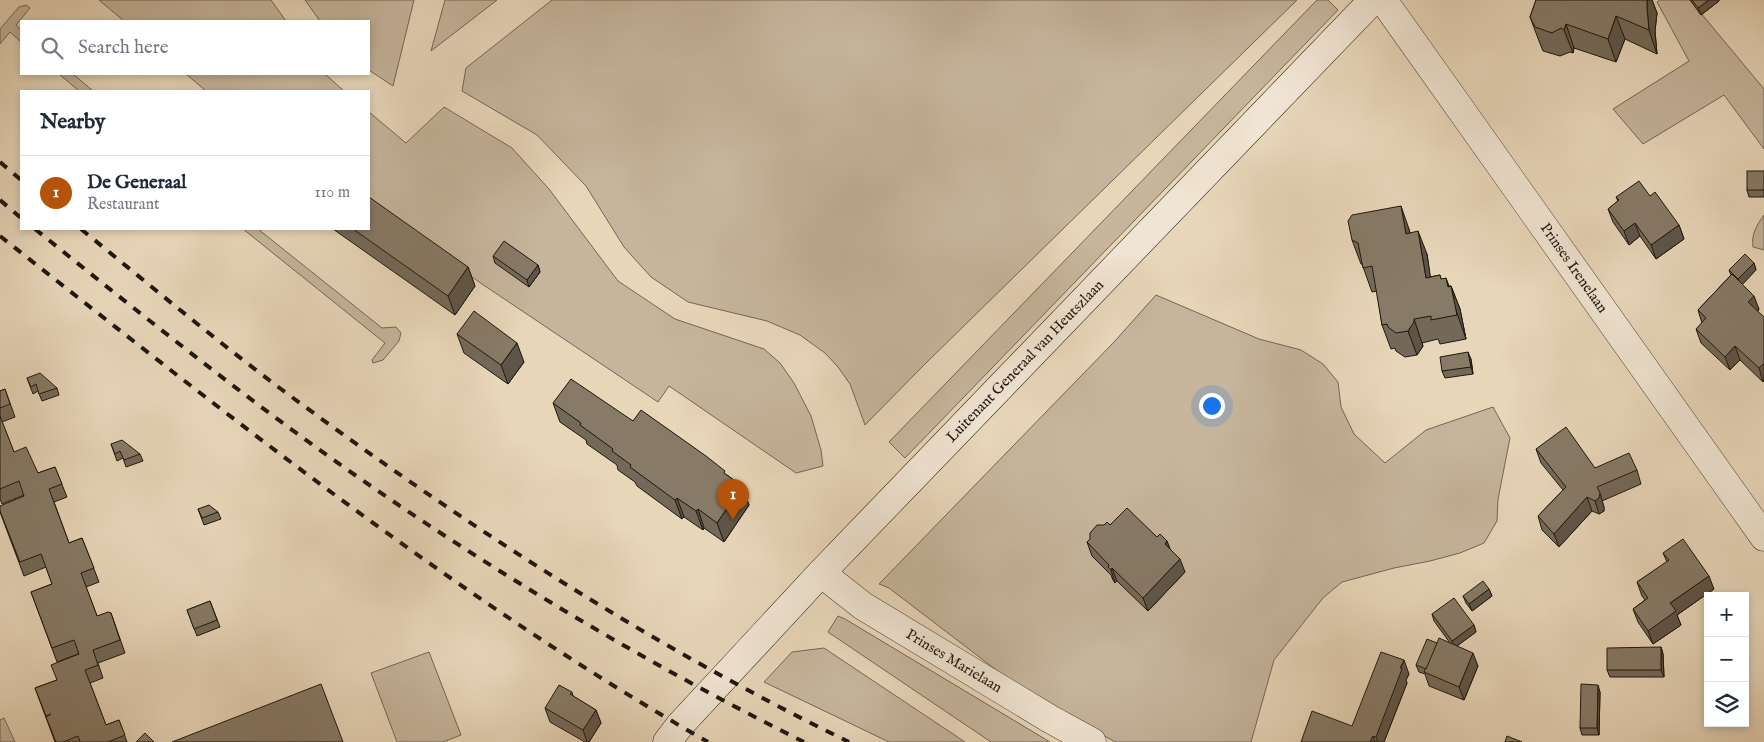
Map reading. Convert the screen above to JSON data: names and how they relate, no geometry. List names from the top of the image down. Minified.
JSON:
{"streets":{"main road":["Prinses Irenelaan","Luitenant Generaal van Heutszlaan","Prinses Marielaan"]},"crossings":[["Luitenant Generaal van Heutszlaan","Prinses Marielaan"]],"page":{"search":"Search here","heading":"Nearby","list":[{"mark":"1","name":"De Generaal","note":"Restaurant","value":"110 m"}],"pins":"1","map_buttons":["+","−"]}}
